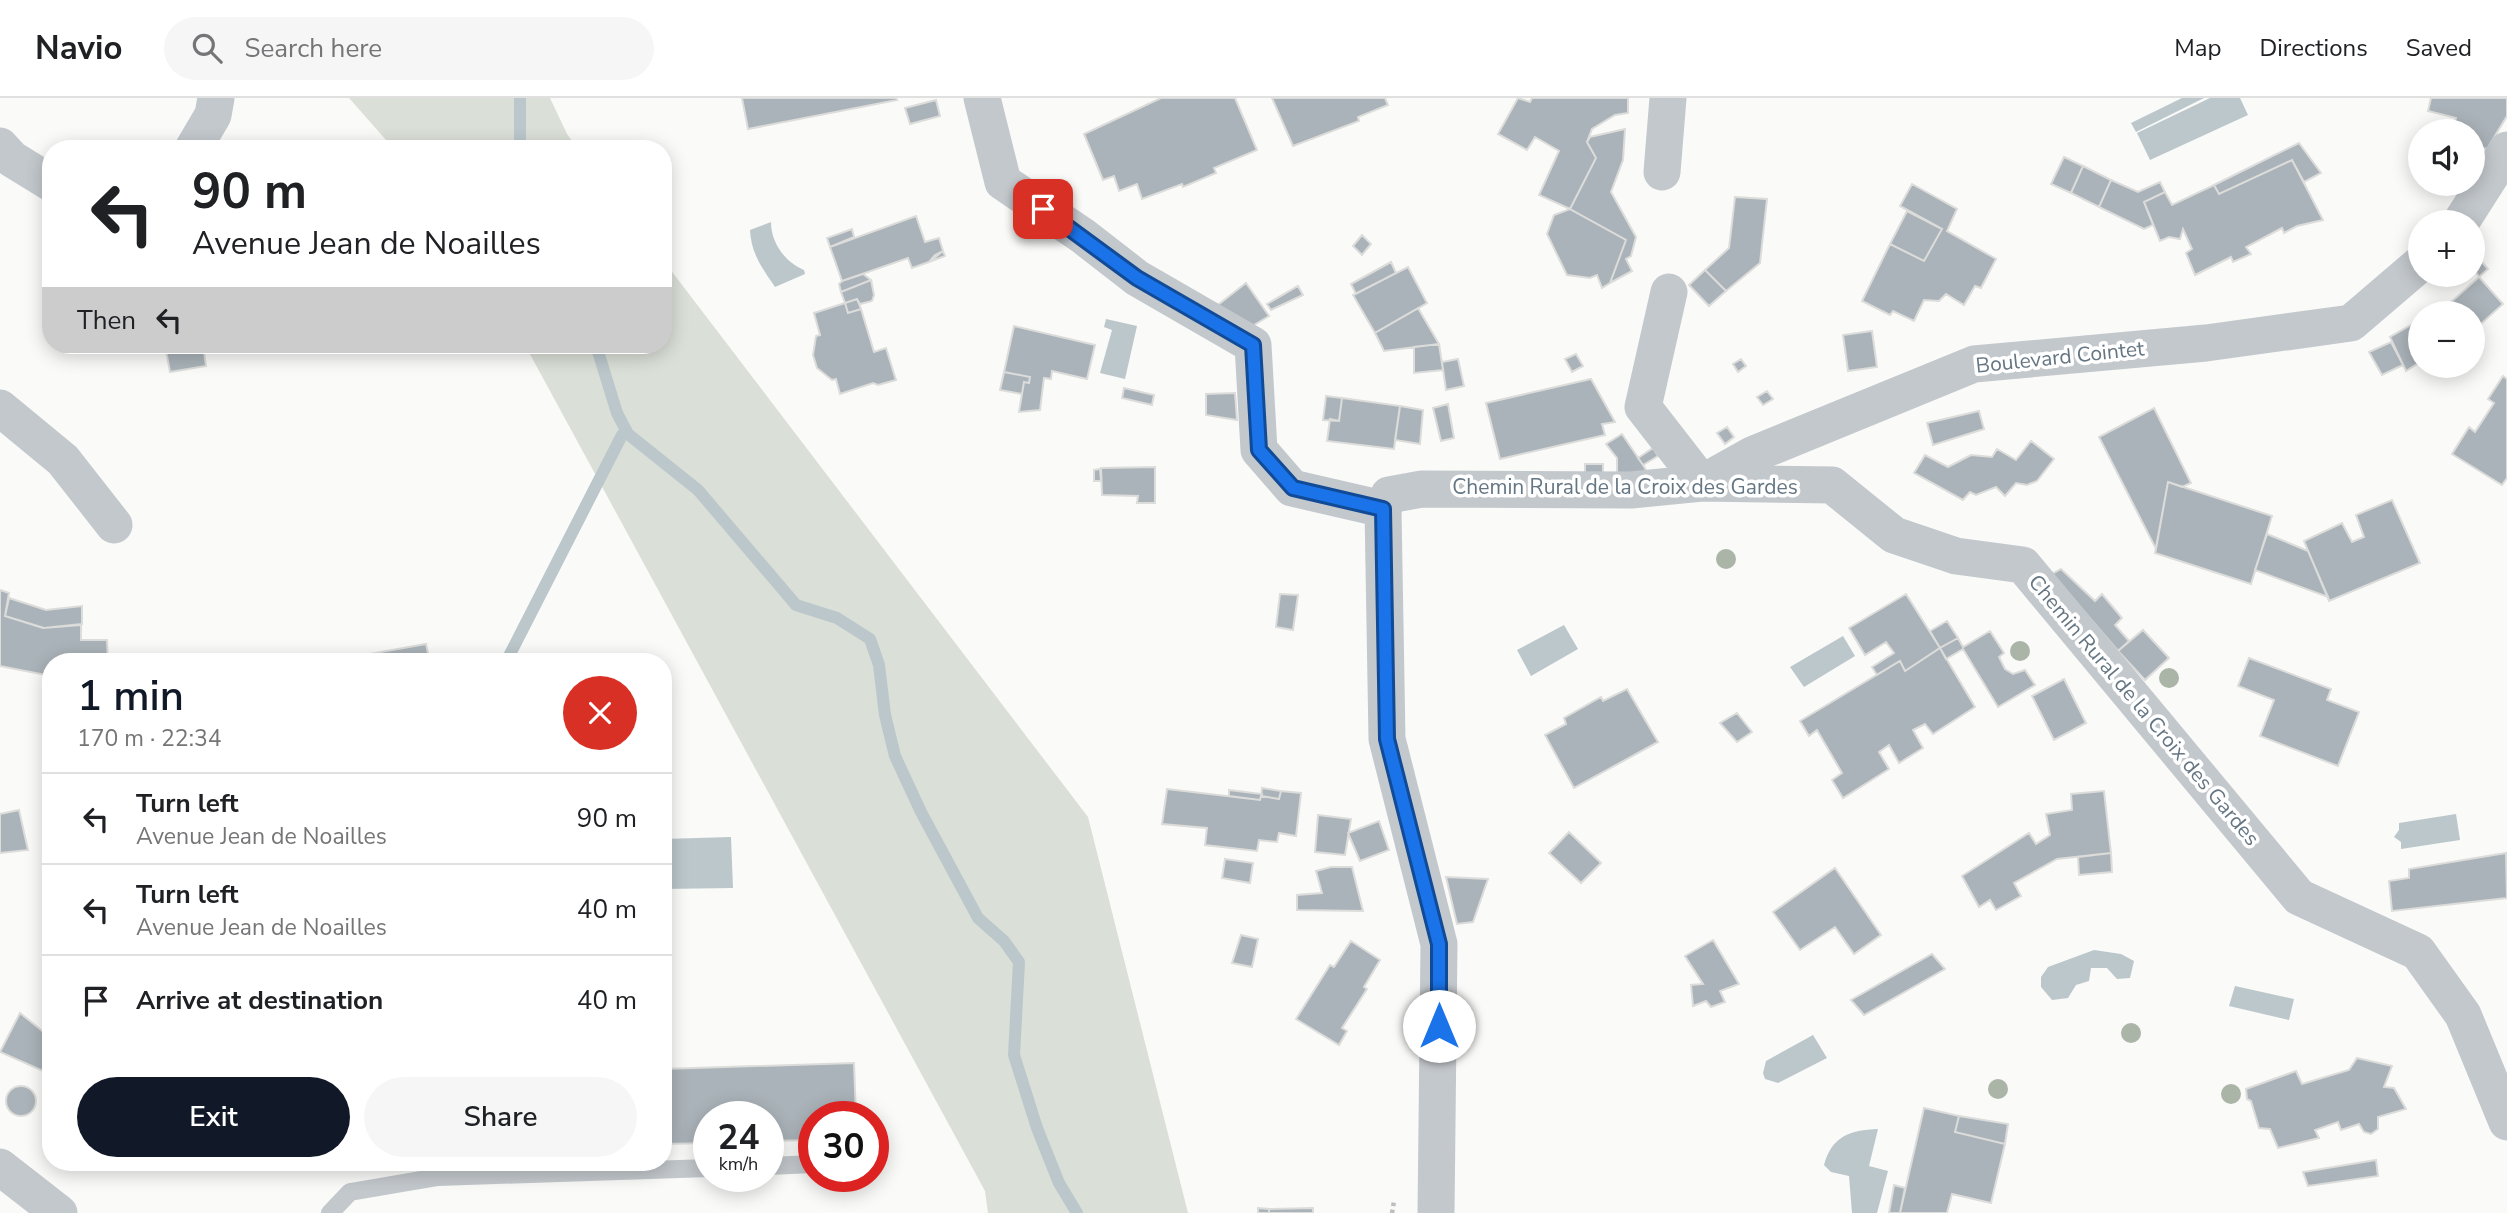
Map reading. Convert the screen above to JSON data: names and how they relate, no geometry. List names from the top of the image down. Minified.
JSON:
{"streets":{"street":["Boulevard Cointet","Chemin Rural de la Croix des Gardes"]},"crossings":[["Boulevard Cointet","Chemin Rural de la Croix des Gardes"]],"page":{"header":"Navio","search":"Search here","nav":["Map","Directions","Saved"],"map_buttons":["+","−"],"turn":["90 m","Avenue Jean de Noailles"],"then":"Then","heading":["1 min","170 m · 22:34"],"list":[{"name":"Turn left","note":"Avenue Jean de Noailles","value":"90 m"},{"name":"Turn left","note":"Avenue Jean de Noailles","value":"40 m"},{"name":"Arrive at destination","value":"40 m"}],"buttons":["Exit","Share"],"speed":"24 km/h","limit":"30"}}
